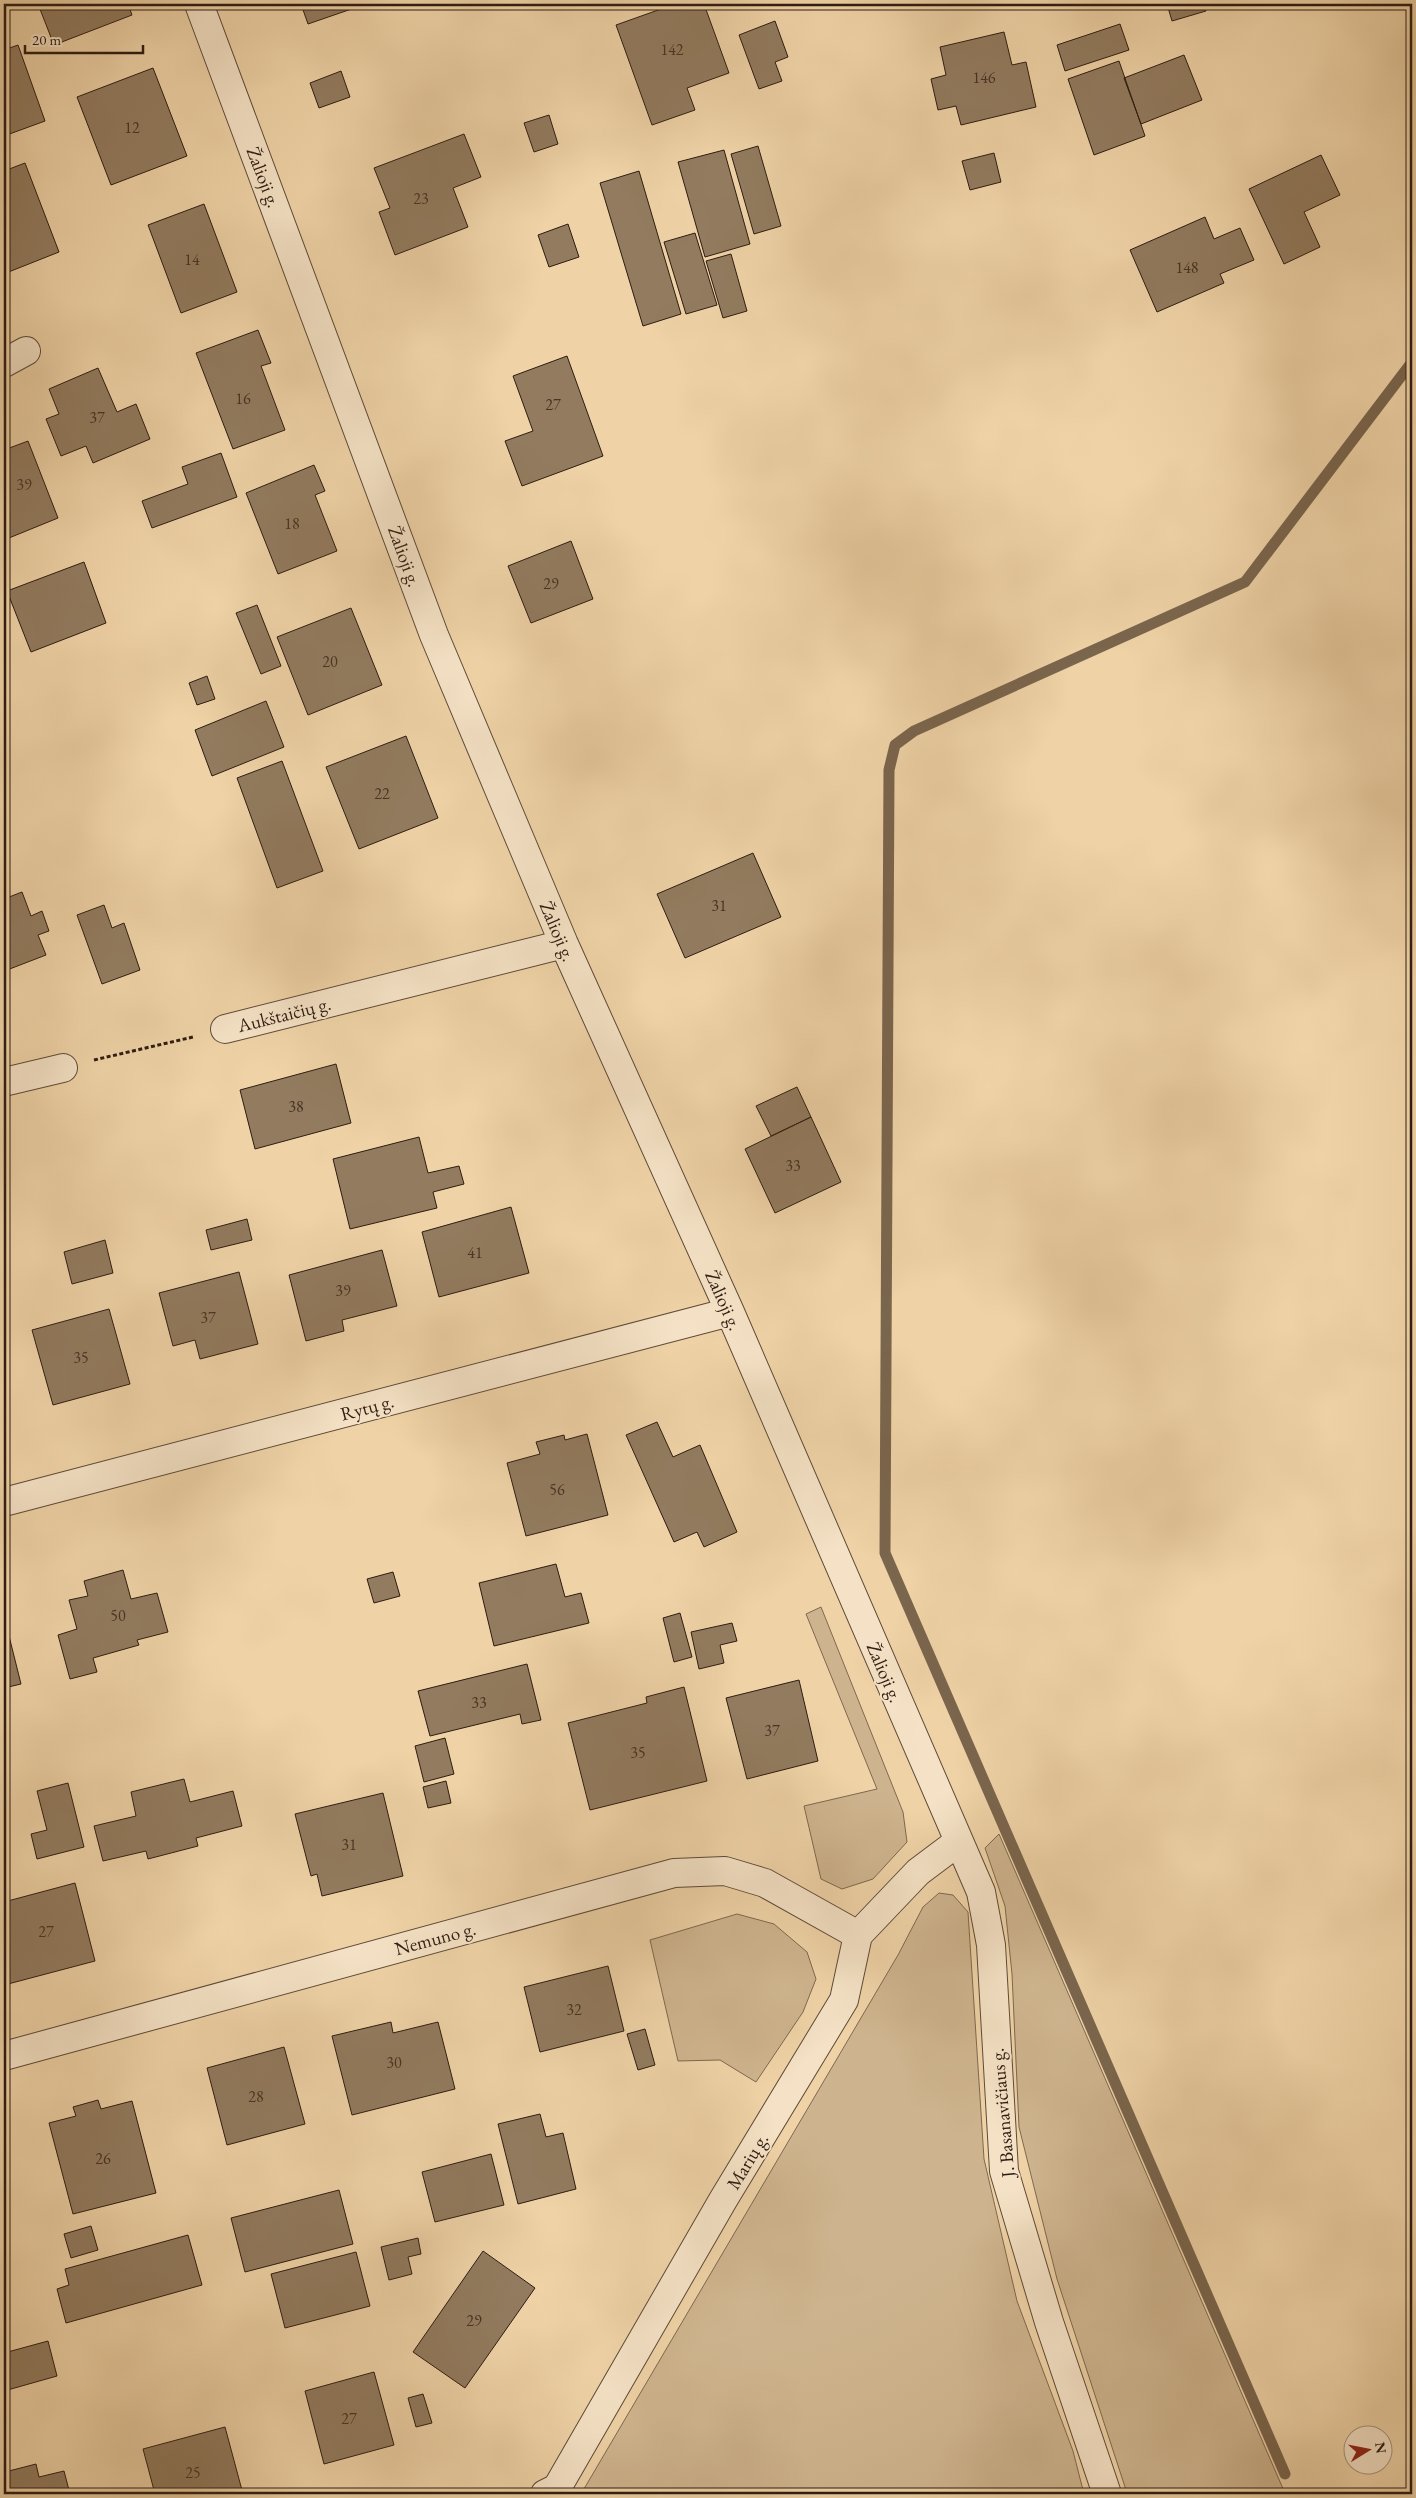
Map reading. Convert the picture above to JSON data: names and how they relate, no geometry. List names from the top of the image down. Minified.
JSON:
{"streets":{"street":["Žalioji g.","Aukštaičių g.","Rytų g.","Nemuno g.","J. Basanavičiaus g.","Marių g."]},"crossings":[["Žalioji g.","Aukštaičių g."],["Žalioji g.","Rytų g."],["Žalioji g.","J. Basanavičiaus g."],["Nemuno g.","Marių g."]],"house_numbers":["142","146","12","23","14","148","16","27","37","39","18","29","20","22","31","38","33","41","39","37","35","56","50","33","37","35","31","27","32","30","28","26","29","27","25"],"scale_bar":"20 m","north":"right"}
